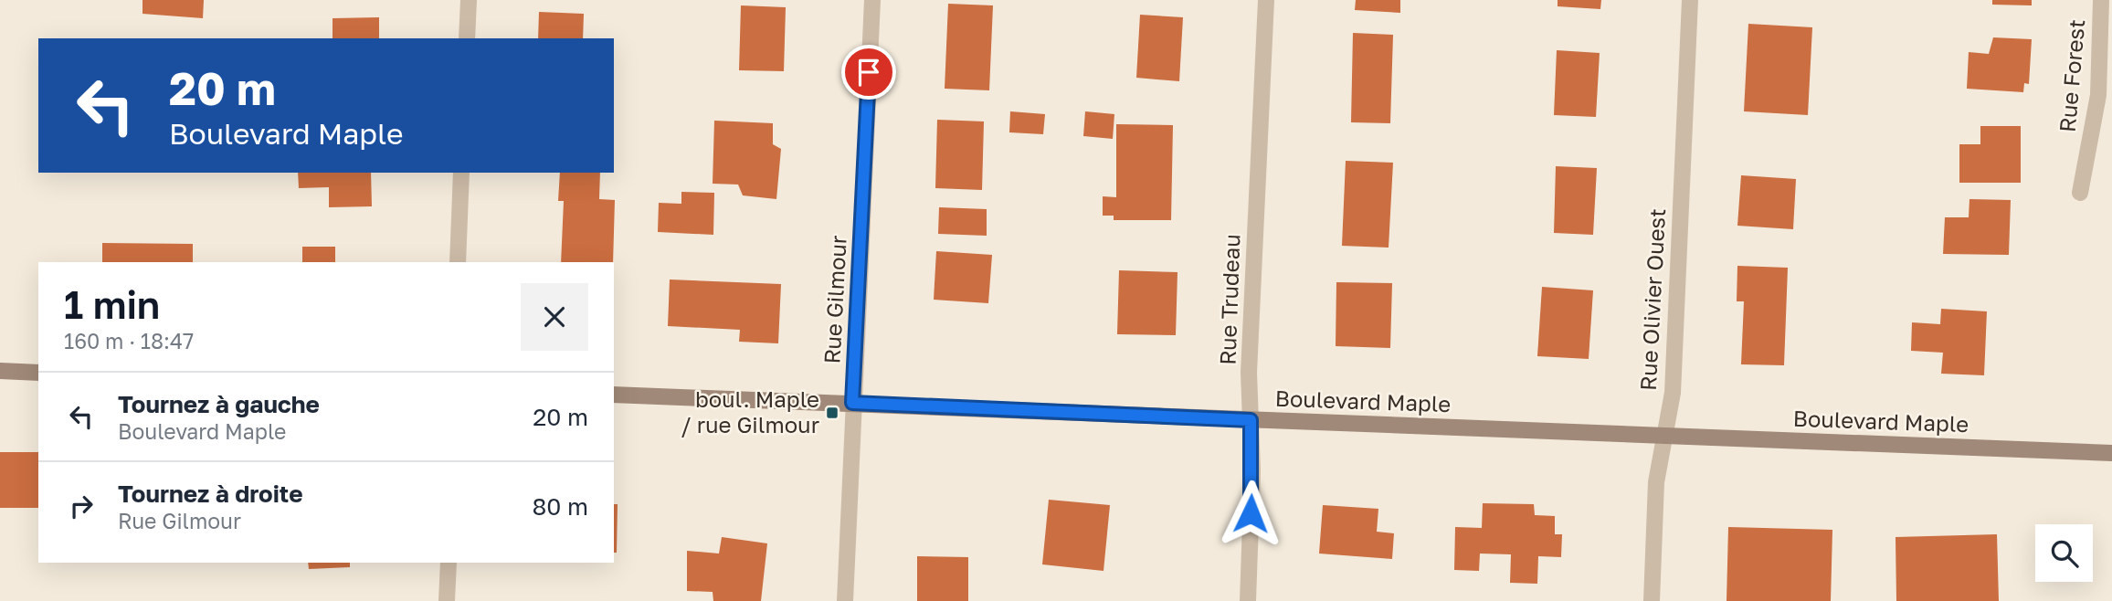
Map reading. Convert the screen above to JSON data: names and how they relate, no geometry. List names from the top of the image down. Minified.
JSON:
{"streets":{"street":["Rue Forest","Rue Gilmour","Rue Trudeau","Rue Olivier Ouest","Boulevard Maple"]},"crossings":[["Rue Gilmour","Boulevard Maple"],["Rue Trudeau","Boulevard Maple"],["Rue Olivier Ouest","Boulevard Maple"]],"places":{"transit":["boul. Maple / rue Gilmour"]},"page":{"turn":["20 m","Boulevard Maple"],"heading":["1 min","160 m · 18:47"],"list":[{"name":"Tournez à gauche","note":"Boulevard Maple","value":"20 m"},{"name":"Tournez à droite","note":"Rue Gilmour","value":"80 m"}]}}
